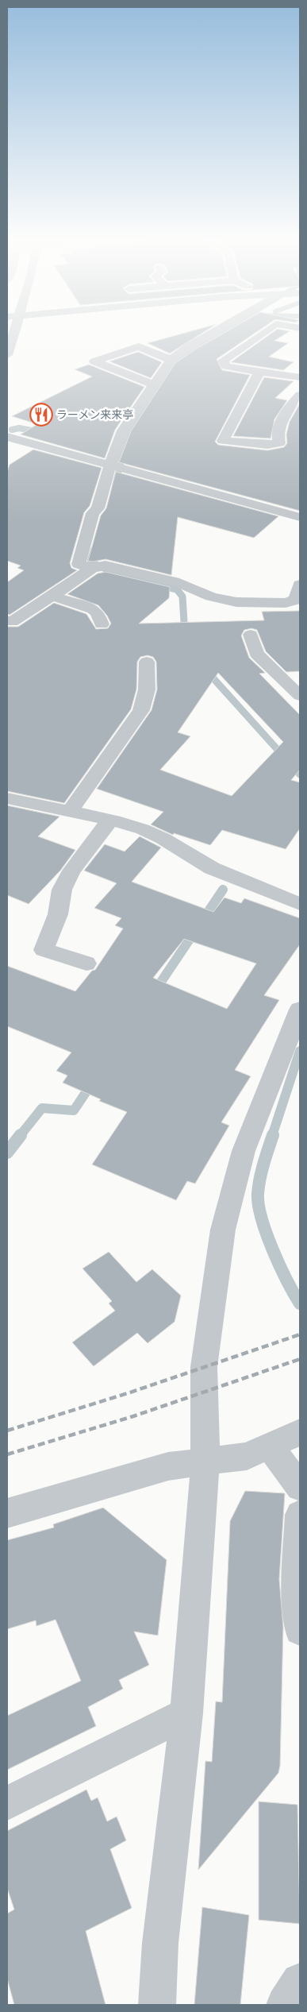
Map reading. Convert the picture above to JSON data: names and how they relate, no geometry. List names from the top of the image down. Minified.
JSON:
{"places":{"restaurant":["ラーメン来来亭"]}}
